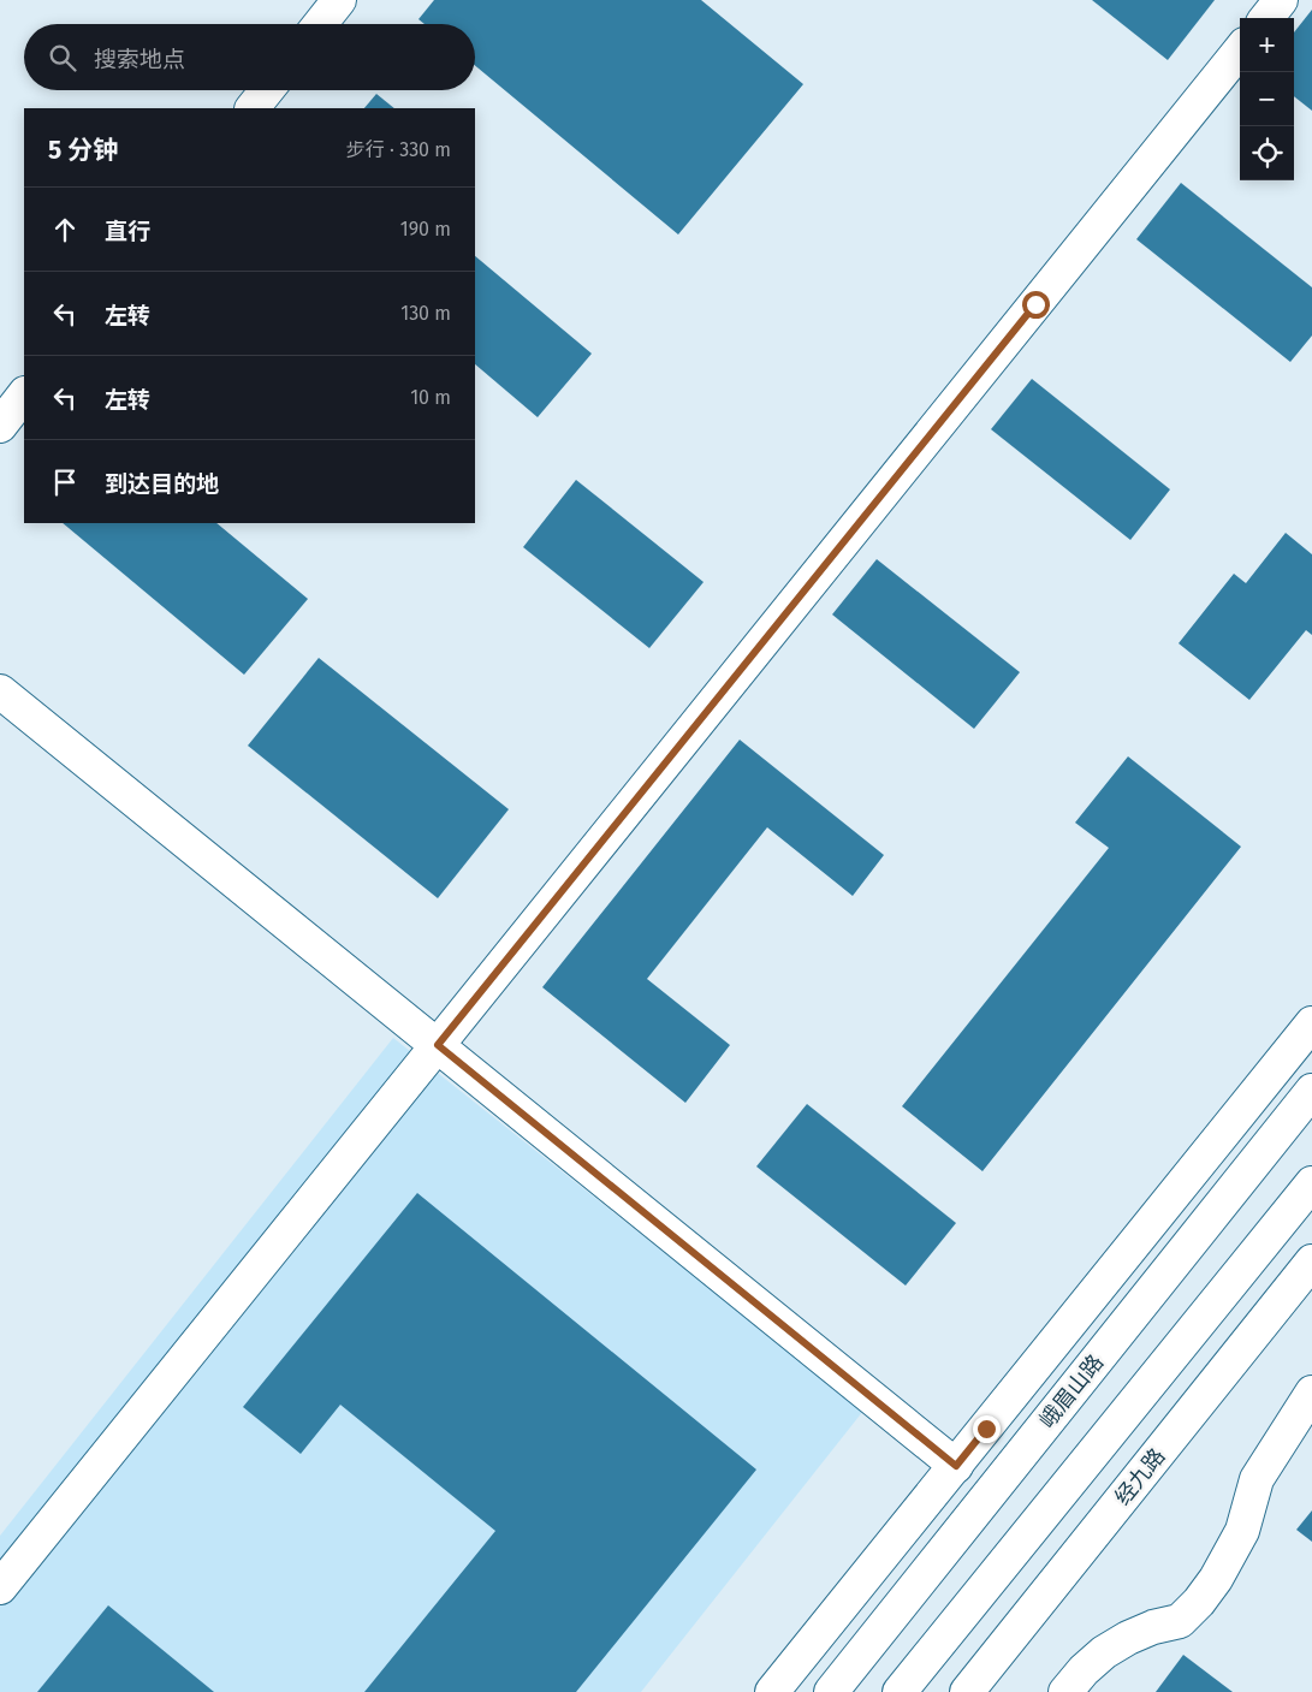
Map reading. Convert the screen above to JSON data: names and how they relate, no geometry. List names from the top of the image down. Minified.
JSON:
{"streets":{"street":["峨眉山路","经九路"]},"page":{"map_buttons":["+","−"],"search":"搜索地点","heading":["5 分钟","步行 · 330 m"],"list":[["直行","190 m"],["左转","130 m"],["左转","10 m"],"到达目的地"]}}
